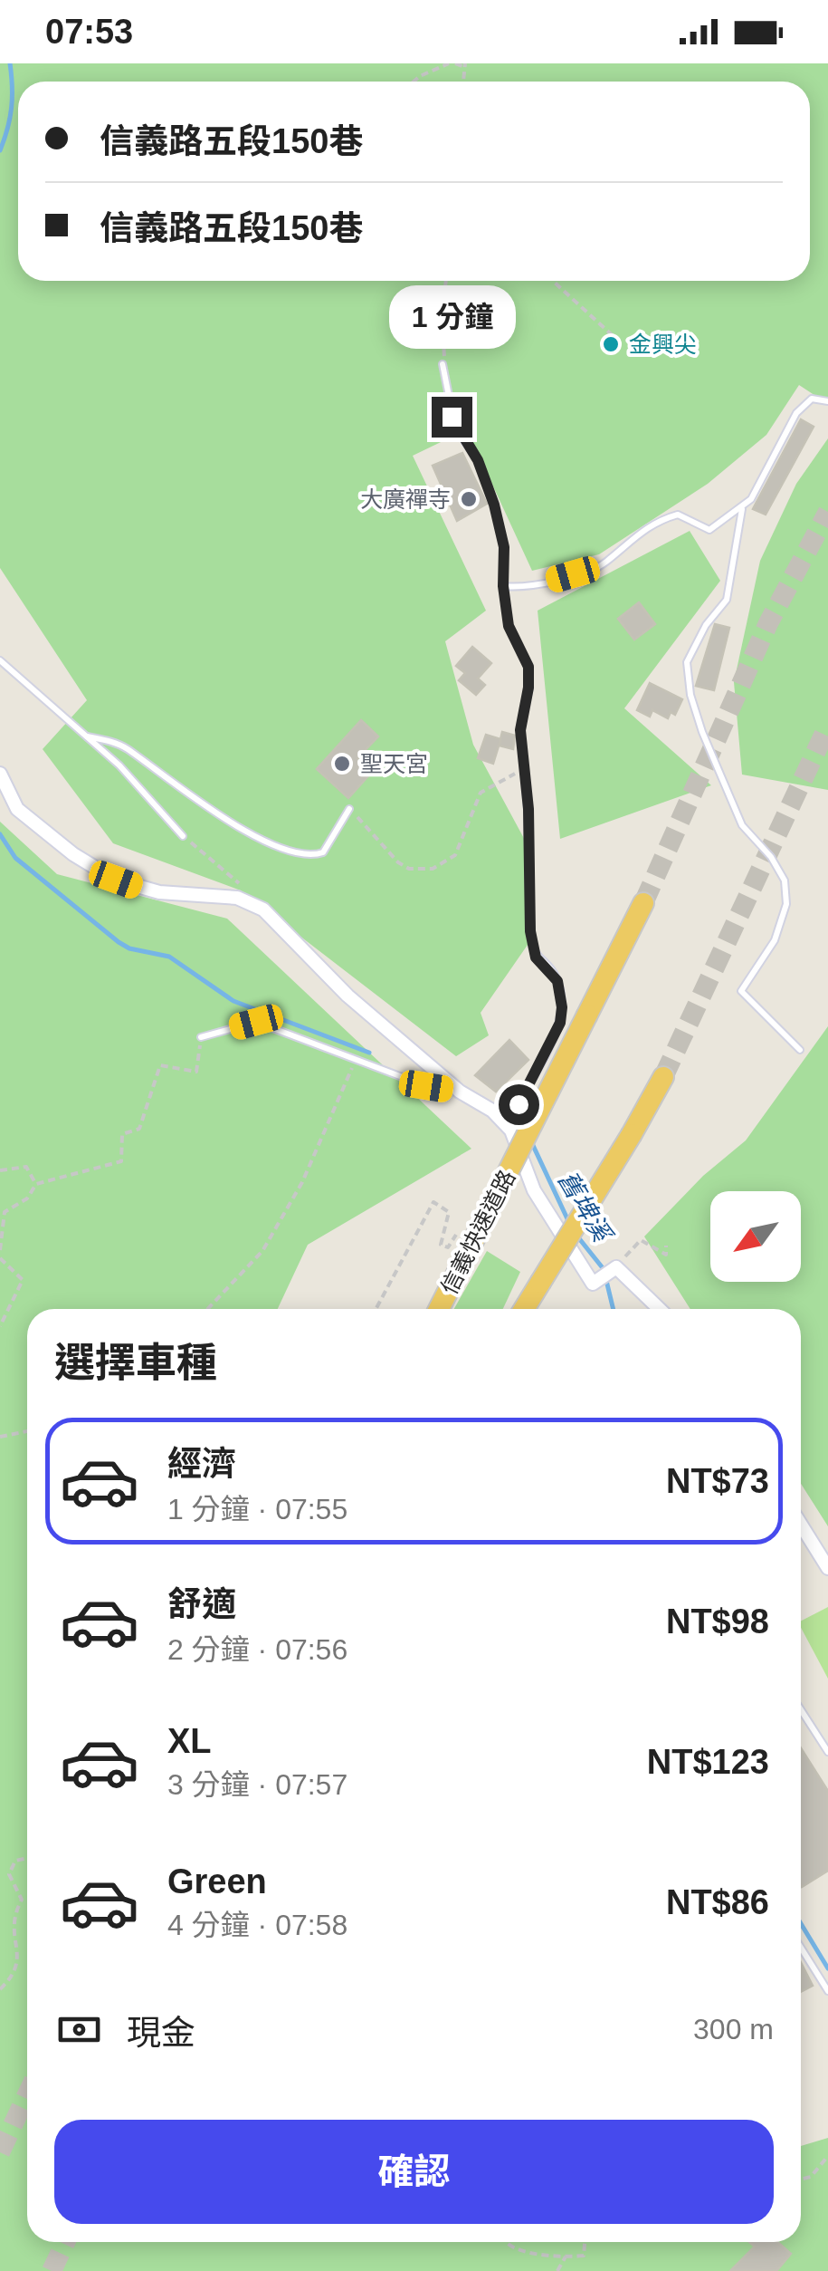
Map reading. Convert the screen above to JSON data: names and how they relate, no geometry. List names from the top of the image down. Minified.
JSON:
{"streets":{"highway":["信義快速道路"]},"water":["舊埤溪"],"places":["金興尖","大廣禪寺","聖天宮"],"north":"bottom left","page":{"status":"07:53","banner":["信義路五段150巷","信義路五段150巷"],"bubble":"1 分鐘","heading":"選擇車種","list":[{"name":"經濟","note":"1 分鐘 · 07:55","value":"NT$73"},{"name":"舒適","note":"2 分鐘 · 07:56","value":"NT$98"},{"name":"XL","note":"3 分鐘 · 07:57","value":"NT$123"},{"name":"Green","note":"4 分鐘 · 07:58","value":"NT$86"}],"pay":["現金","300 m"],"buttons":"確認"}}
